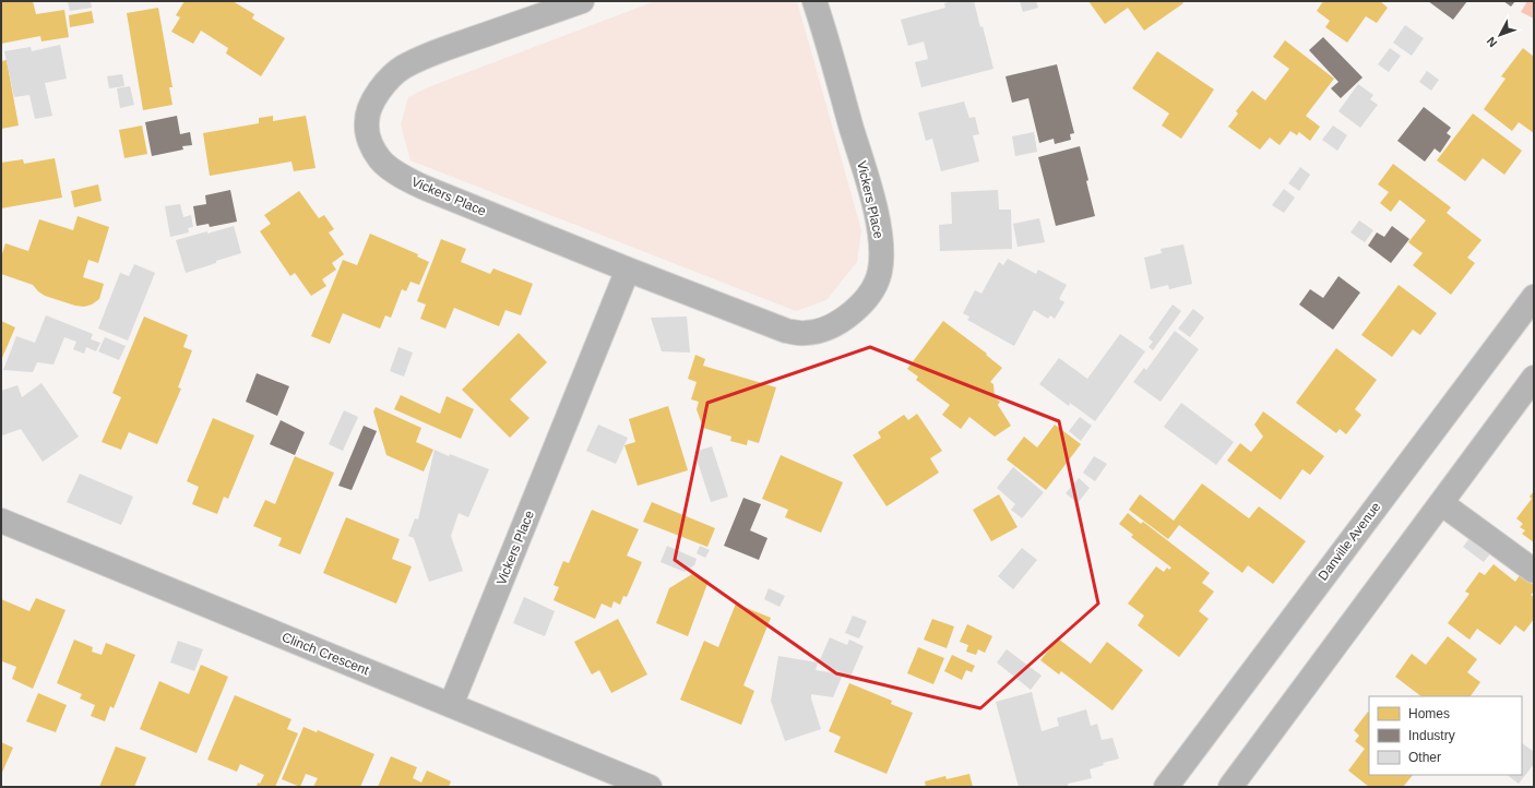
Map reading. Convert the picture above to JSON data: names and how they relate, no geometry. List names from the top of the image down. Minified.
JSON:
{"streets":{"street":["Vickers Place","Danville Avenue","Clinch Crescent"]},"crossings":[["Vickers Place","Clinch Crescent"]],"legend":["Homes","Industry","Other"],"north":"bottom left"}
